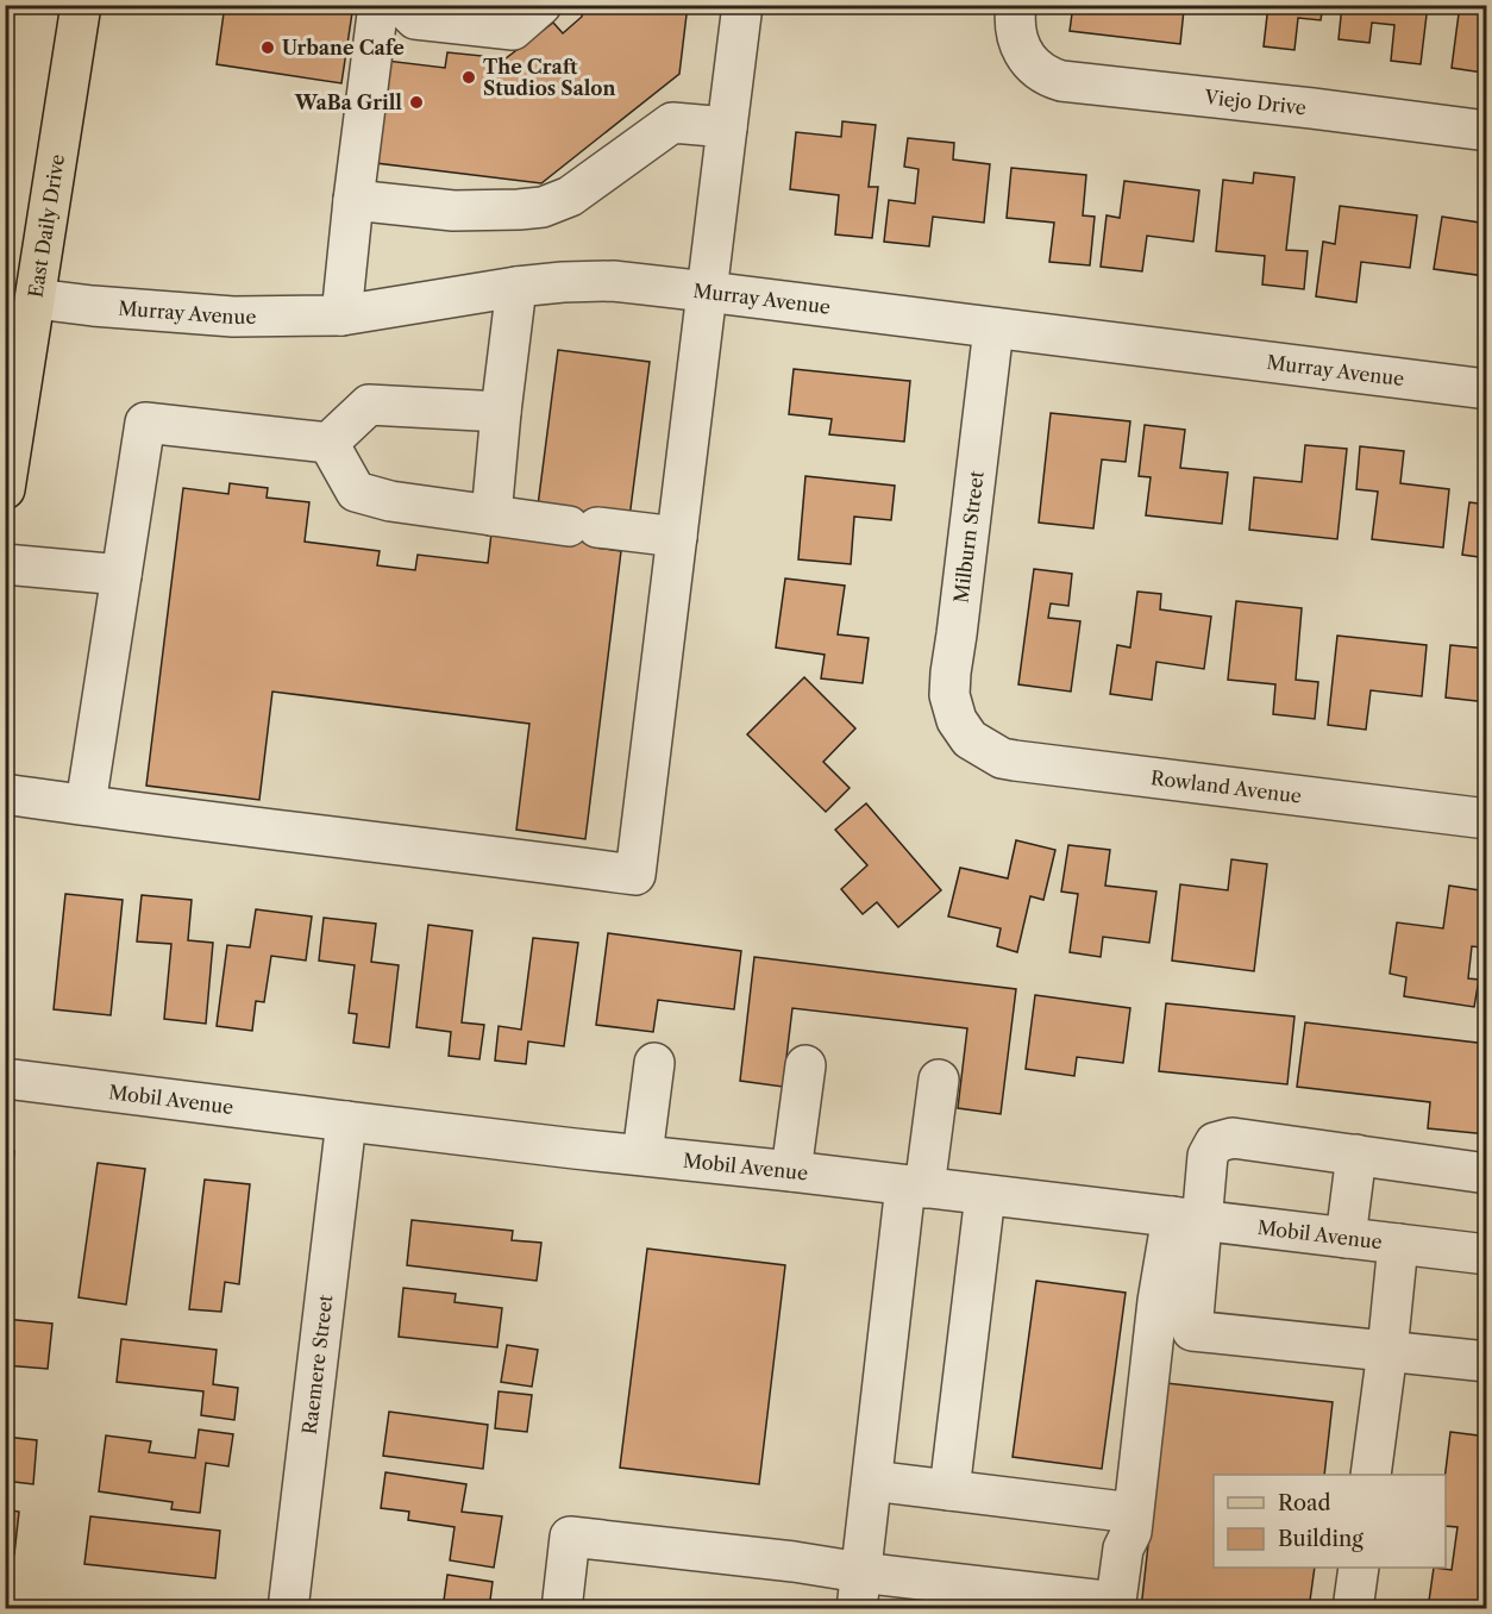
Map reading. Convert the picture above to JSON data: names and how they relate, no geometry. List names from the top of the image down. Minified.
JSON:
{"streets":{"main road":["East Daily Drive"],"street":["Viejo Drive","Murray Avenue","Milburn Street","Rowland Avenue","Mobil Avenue","Raemere Street"]},"crossings":[["East Daily Drive","Murray Avenue"],["Murray Avenue","Milburn Street"],["Milburn Street","Rowland Avenue"],["Mobil Avenue","Raemere Street"]],"places":["Urbane Cafe","The Craft Studios Salon","WaBa Grill"],"legend":["Road","Building"]}
